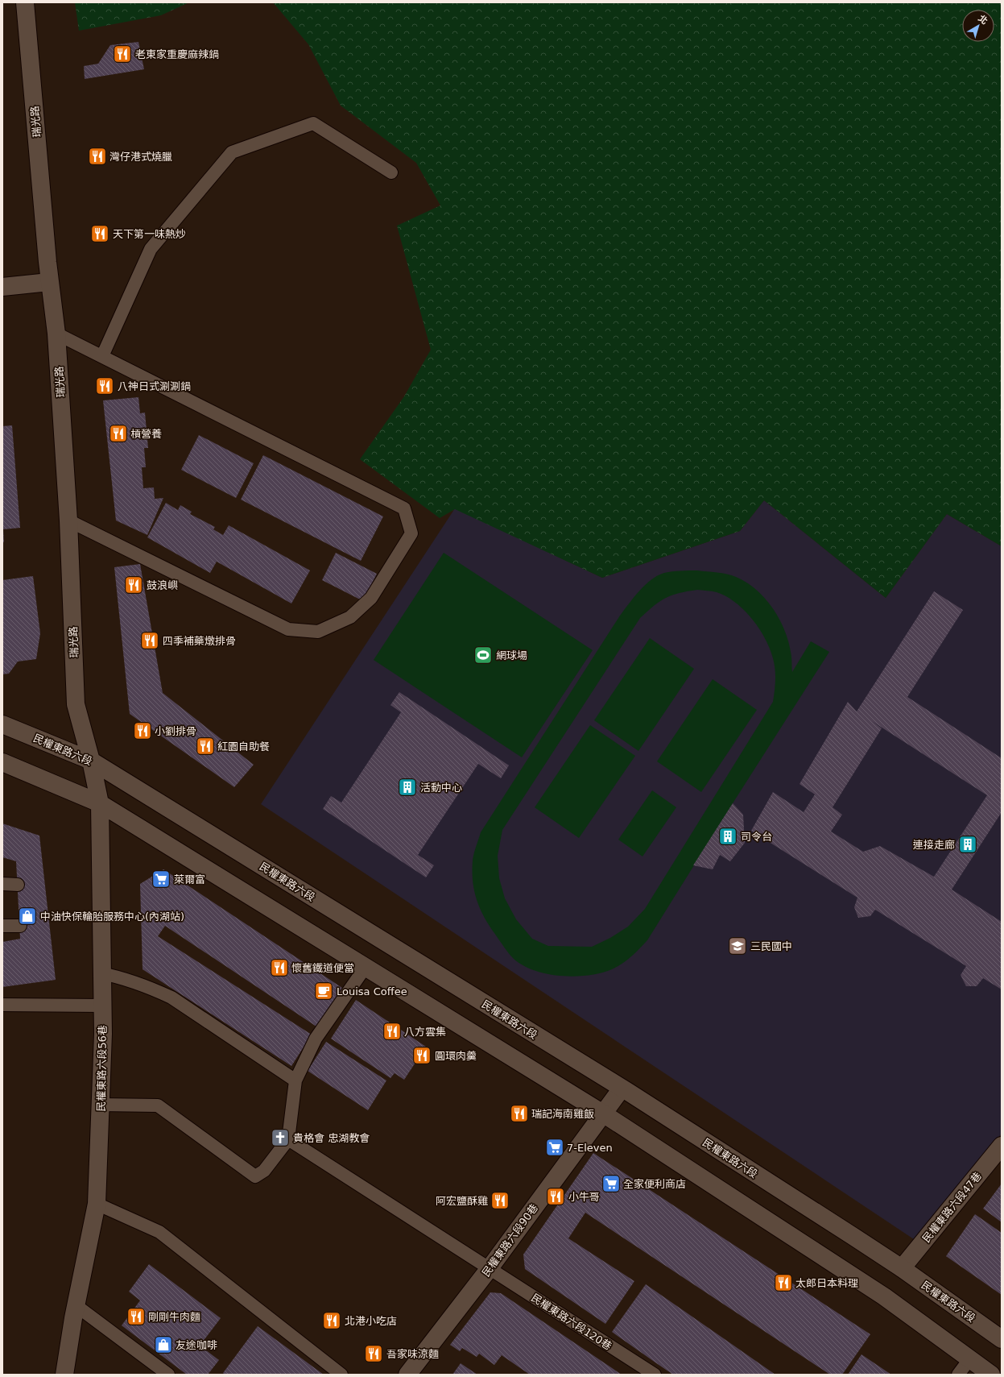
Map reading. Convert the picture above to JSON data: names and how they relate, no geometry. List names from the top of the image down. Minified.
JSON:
{"streets":{"main road":["瑞光路","民權東路六段","民權東路六段56巷","民權東路六段47巷","民權東路六段90巷"],"lane":["民權東路六段120巷"]},"crossings":[["瑞光路","民權東路六段"],["瑞光路","民權東路六段56巷"],["民權東路六段","民權東路六段56巷"],["民權東路六段","民權東路六段47巷"],["民權東路六段","民權東路六段90巷"],["民權東路六段90巷","民權東路六段120巷"]],"places":{"restaurant":["老東家重慶麻辣鍋","灣仔港式燒臘","天下第一味熱炒","八神日式涮涮鍋","槓營養","鼓浪嶼","四季補藥燉排骨","小劉排骨","紅園自助餐","懷舊鐵道便當","八方雲集","圓環肉羹","瑞記海南雞飯","小牛哥","阿宏鹽酥雞","太郎日本料理","剛剛牛肉麵","北港小吃店","吾家味涼麵"],"sports":["網球場"],"building":["活動中心","司令台","連接走廊"],"supermarket":["萊爾富","7-Eleven","全家便利商店"],"shop":["中油快保輪胎服務中心(內湖站)","友途咖啡"],"school or university":["三民國中"],"cafe":["Louisa Coffee"],"church":["貴格會 忠湖教會"]},"north":"top right"}
